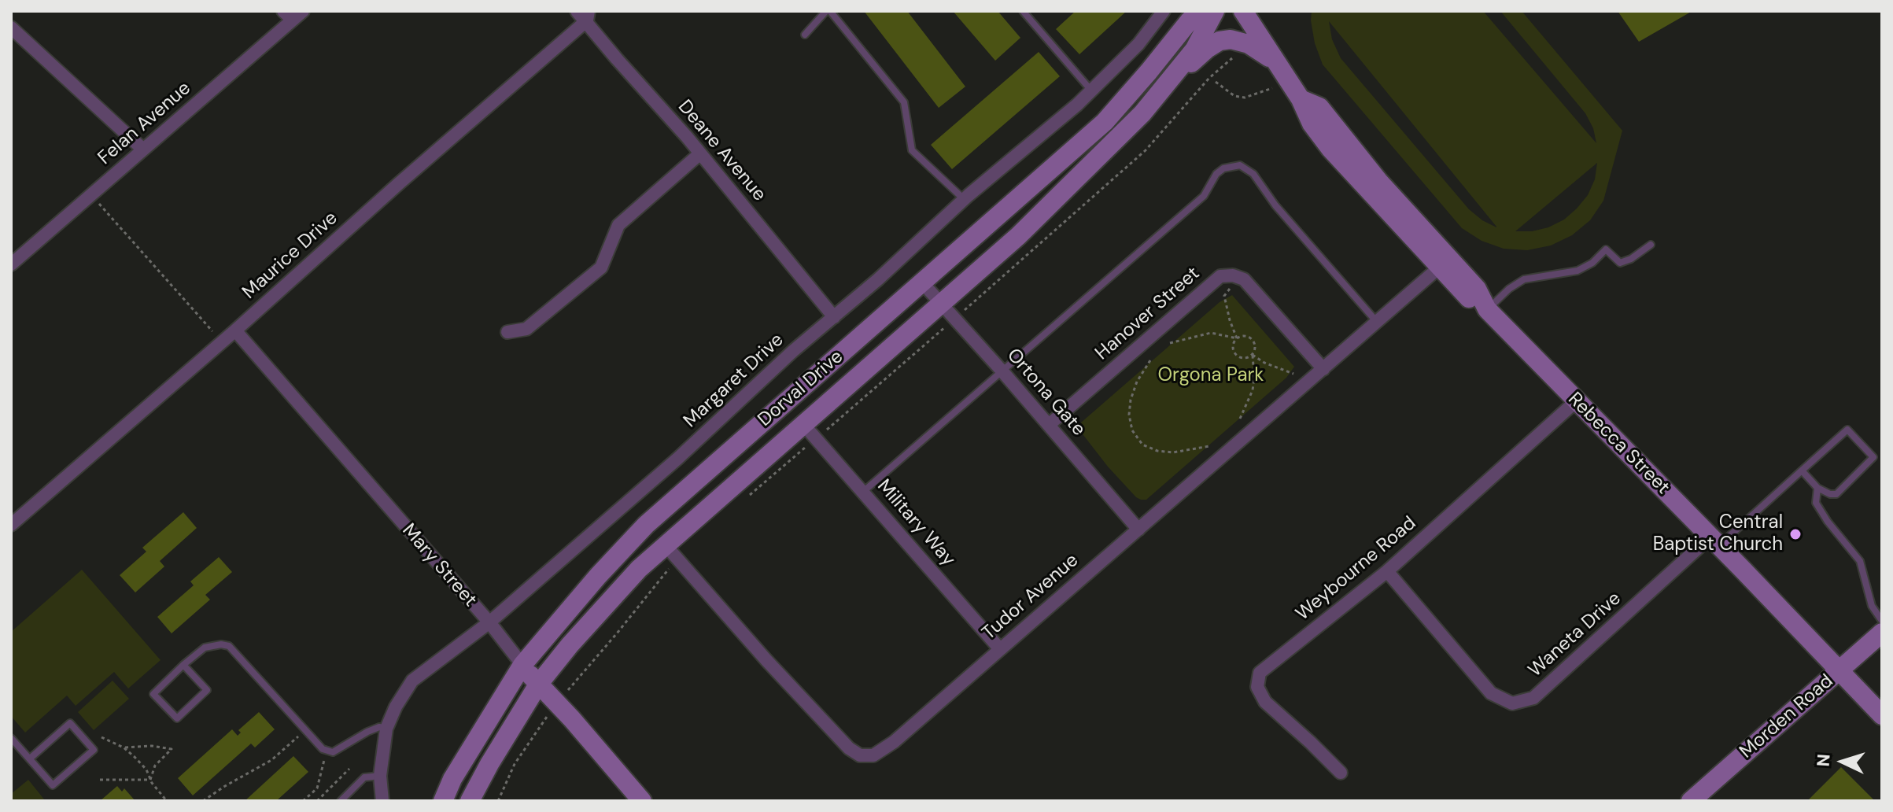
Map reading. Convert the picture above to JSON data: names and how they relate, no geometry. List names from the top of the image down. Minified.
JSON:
{"streets":{"main road":["Dorval Drive","Rebecca Street","Mary Street","Morden Road"],"street":["Felan Avenue","Deane Avenue","Maurice Drive","Hanover Street","Margaret Drive","Ortona Gate","Military Way","Weybourne Road","Tudor Avenue","Waneta Drive"]},"crossings":[["Deane Avenue","Maurice Drive"],["Deane Avenue","Margaret Drive"],["Maurice Drive","Mary Street"],["Hanover Street","Ortona Gate"],["Hanover Street","Tudor Avenue"],["Margaret Drive","Mary Street"],["Dorval Drive","Ortona Gate"],["Dorval Drive","Military Way"],["Dorval Drive","Mary Street"],["Dorval Drive","Tudor Avenue"],["Ortona Gate","Tudor Avenue"],["Rebecca Street","Weybourne Road"],["Rebecca Street","Tudor Avenue"],["Rebecca Street","Waneta Drive"],["Rebecca Street","Morden Road"],["Military Way","Tudor Avenue"],["Weybourne Road","Waneta Drive"]],"parks":["Orgona Park"],"places":["Central Baptist Church"],"north":"left"}
